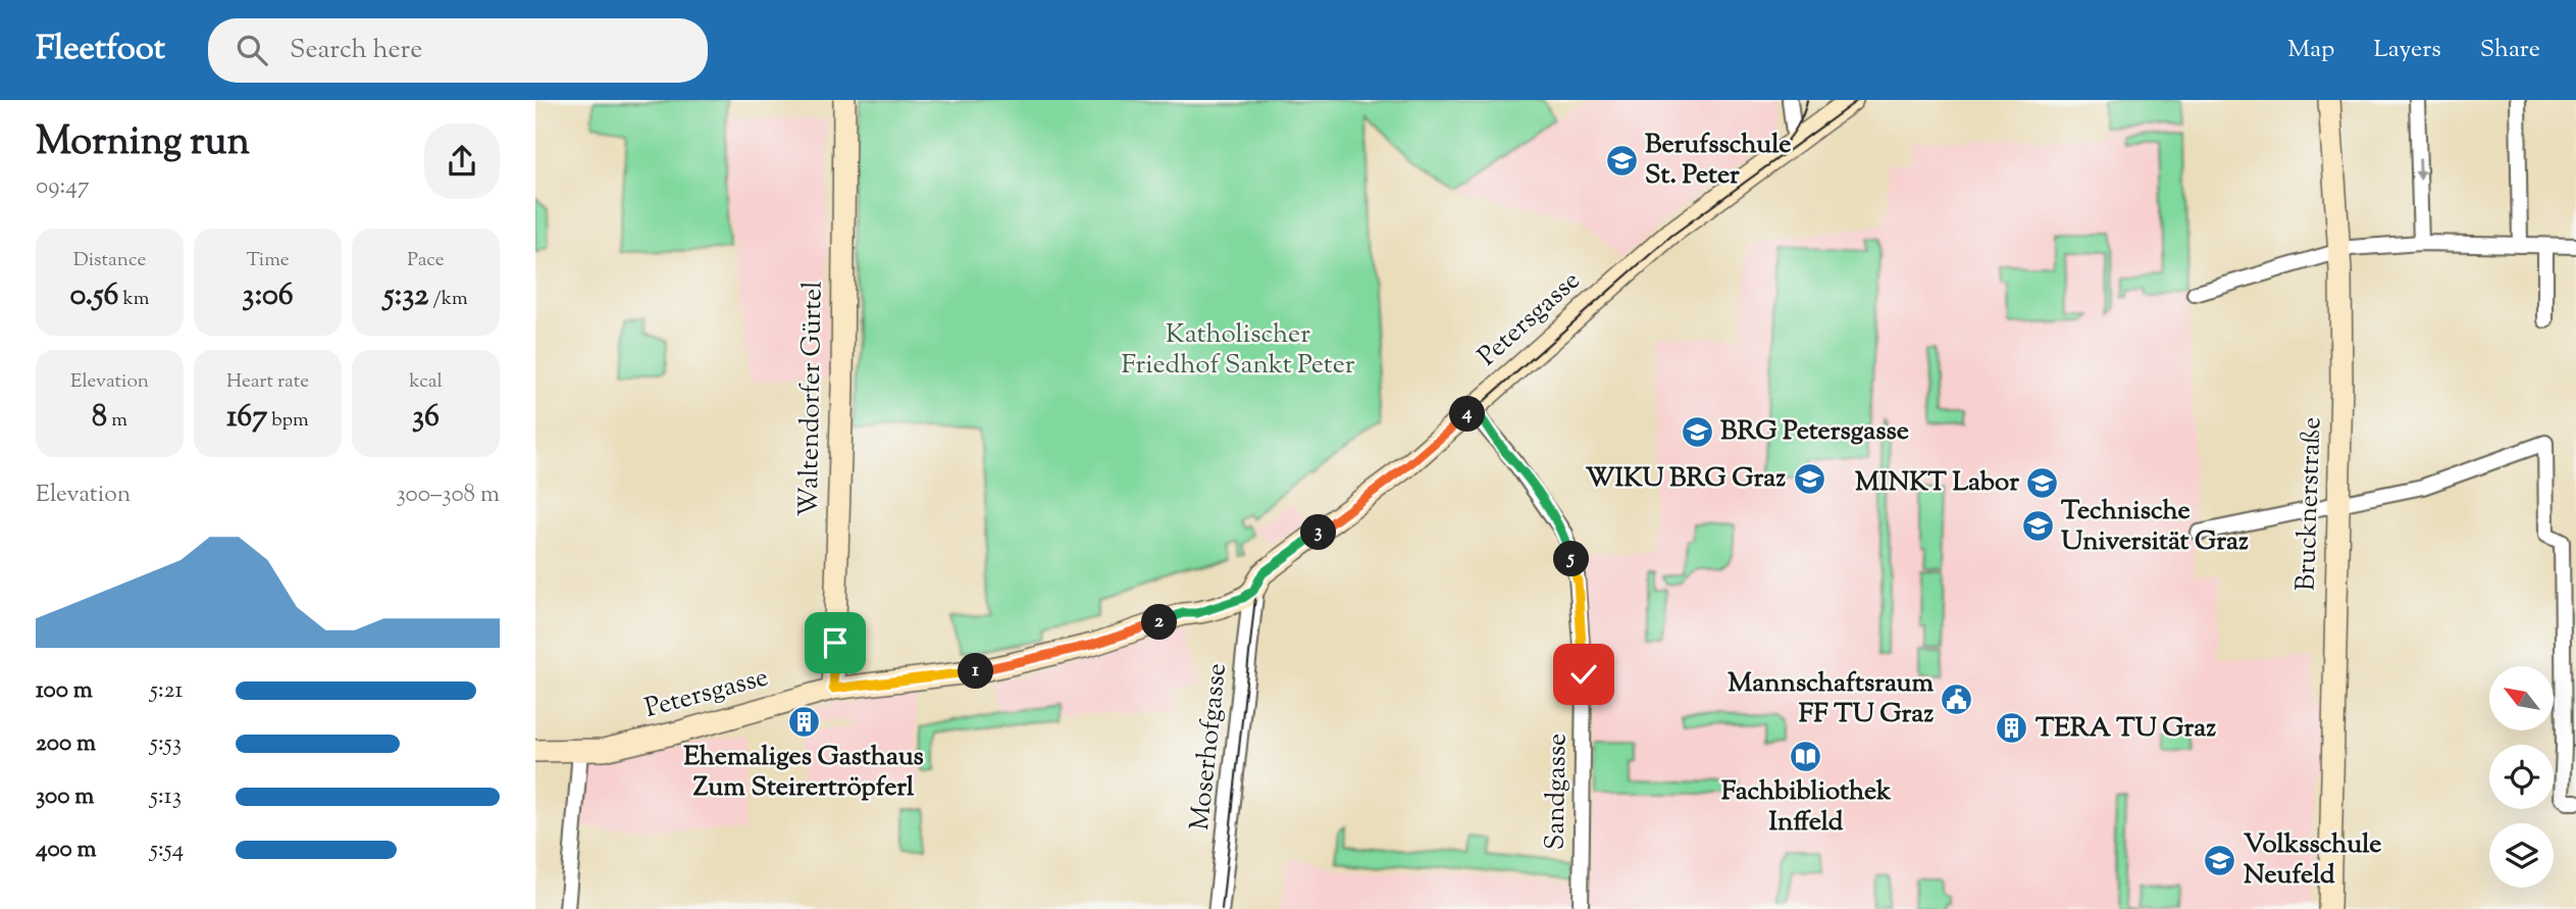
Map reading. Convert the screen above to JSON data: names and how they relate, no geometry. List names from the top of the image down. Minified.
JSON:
{"streets":{"main road":["Petersgasse","Waltendorfer Gürtel","Brucknerstraße"],"street":["Moserhofgasse","Sandgasse"]},"crossings":[["Petersgasse","Waltendorfer Gürtel"],["Petersgasse","Moserhofgasse"],["Petersgasse","Sandgasse"]],"parks":["Katholischer Friedhof Sankt Peter"],"places":{"school or university":["Berufsschule St. Peter","BRG Petersgasse","WIKU BRG Graz","MINKT Labor","Technische Universität Graz","Volksschule Neufeld"],"public building":["Mannschaftsraum FF TU Graz"],"building":["Ehemaliges Gasthaus Zum Steirertröpferl","TERA TU Graz"],"library":["Fachbibliothek Inffeld"]},"north":"top left","page":{"header":"Fleetfoot","search":"Search here","nav":["Map","Layers","Share"],"heading":["Morning run","09:47"],"stats":[["Distance","0.56 km"],["Time","3:06"],["Pace","5:32 /km"],["Elevation","8 m"],["Heart rate","167 bpm"],["kcal","36"]],"pins":["4","3","5","2","1"],"chart":["Elevation","300–308 m"],"list":[{"name":"100 m","note":"5:21"},{"name":"200 m","note":"5:53"},{"name":"300 m","note":"5:13"},{"name":"400 m","note":"5:54"}]}}
